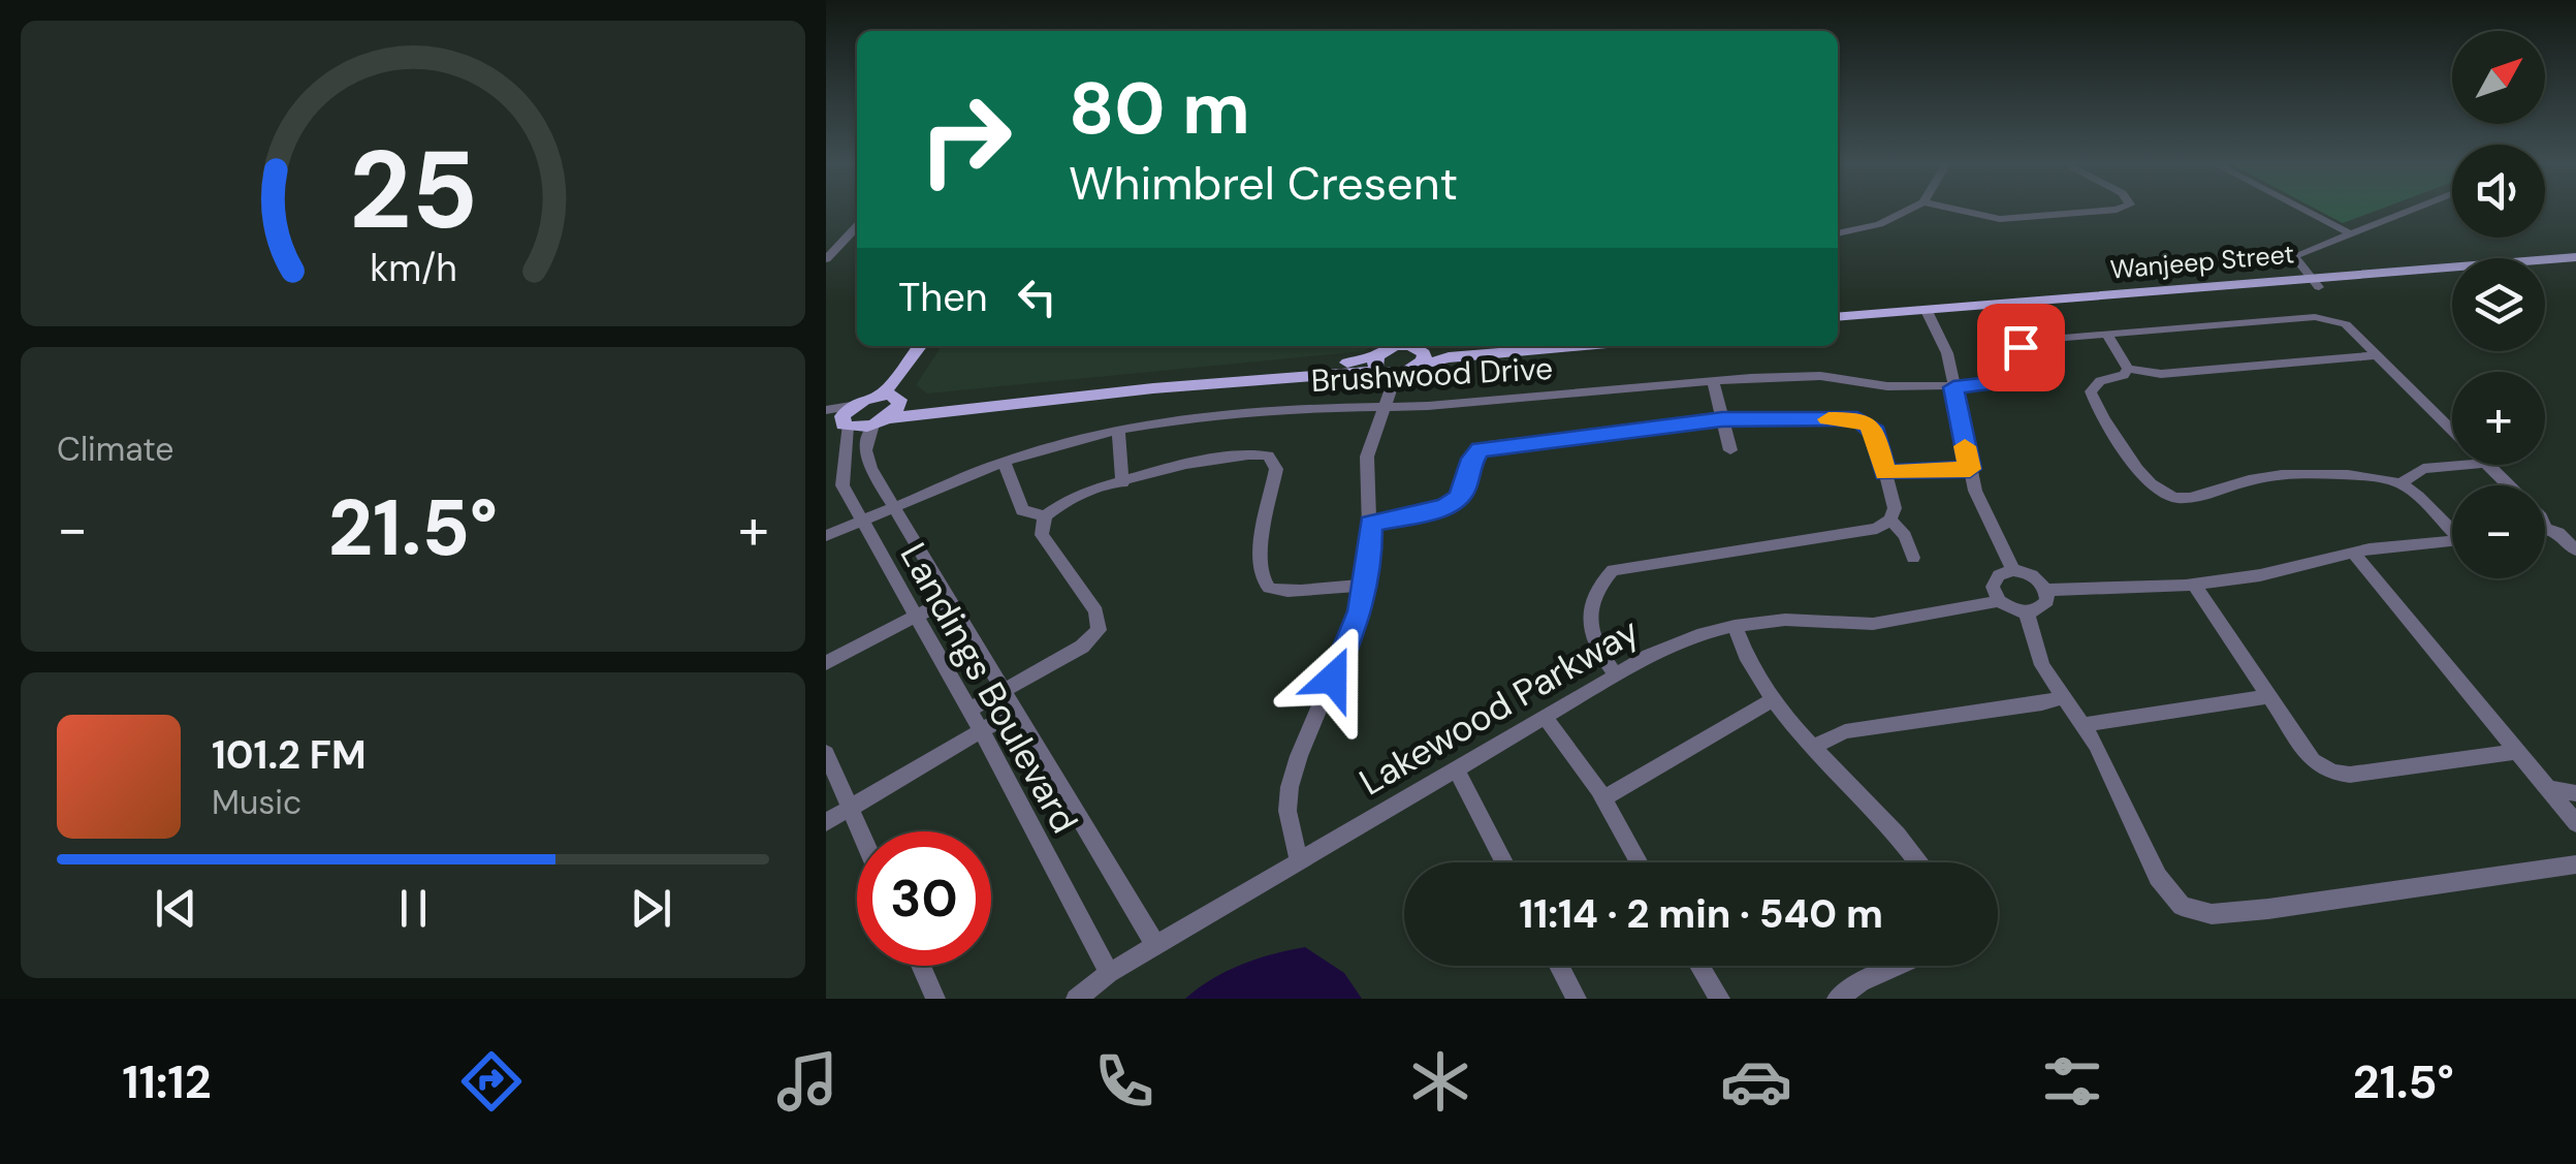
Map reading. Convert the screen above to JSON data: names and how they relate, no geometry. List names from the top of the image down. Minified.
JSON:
{"streets":{"main road":["Wanjeep Street"],"street":["Brushwood Drive","Landings Boulevard","Lakewood Parkway"]},"crossings":[["Brushwood Drive","Landings Boulevard"],["Landings Boulevard","Lakewood Parkway"]],"north":"top right","page":{"map_buttons":["+","−"],"turn":["80 m","Whimbrel Cresent"],"then":"Then","tile":"Climate","heat":["−","21.5°","+"],"song":["101.2 FM","Music"],"limit":"30","trip":"11:14 · 2 min · 540 m","tabs":["11:12","21.5°"],"gauge":["25","km/h"]}}
